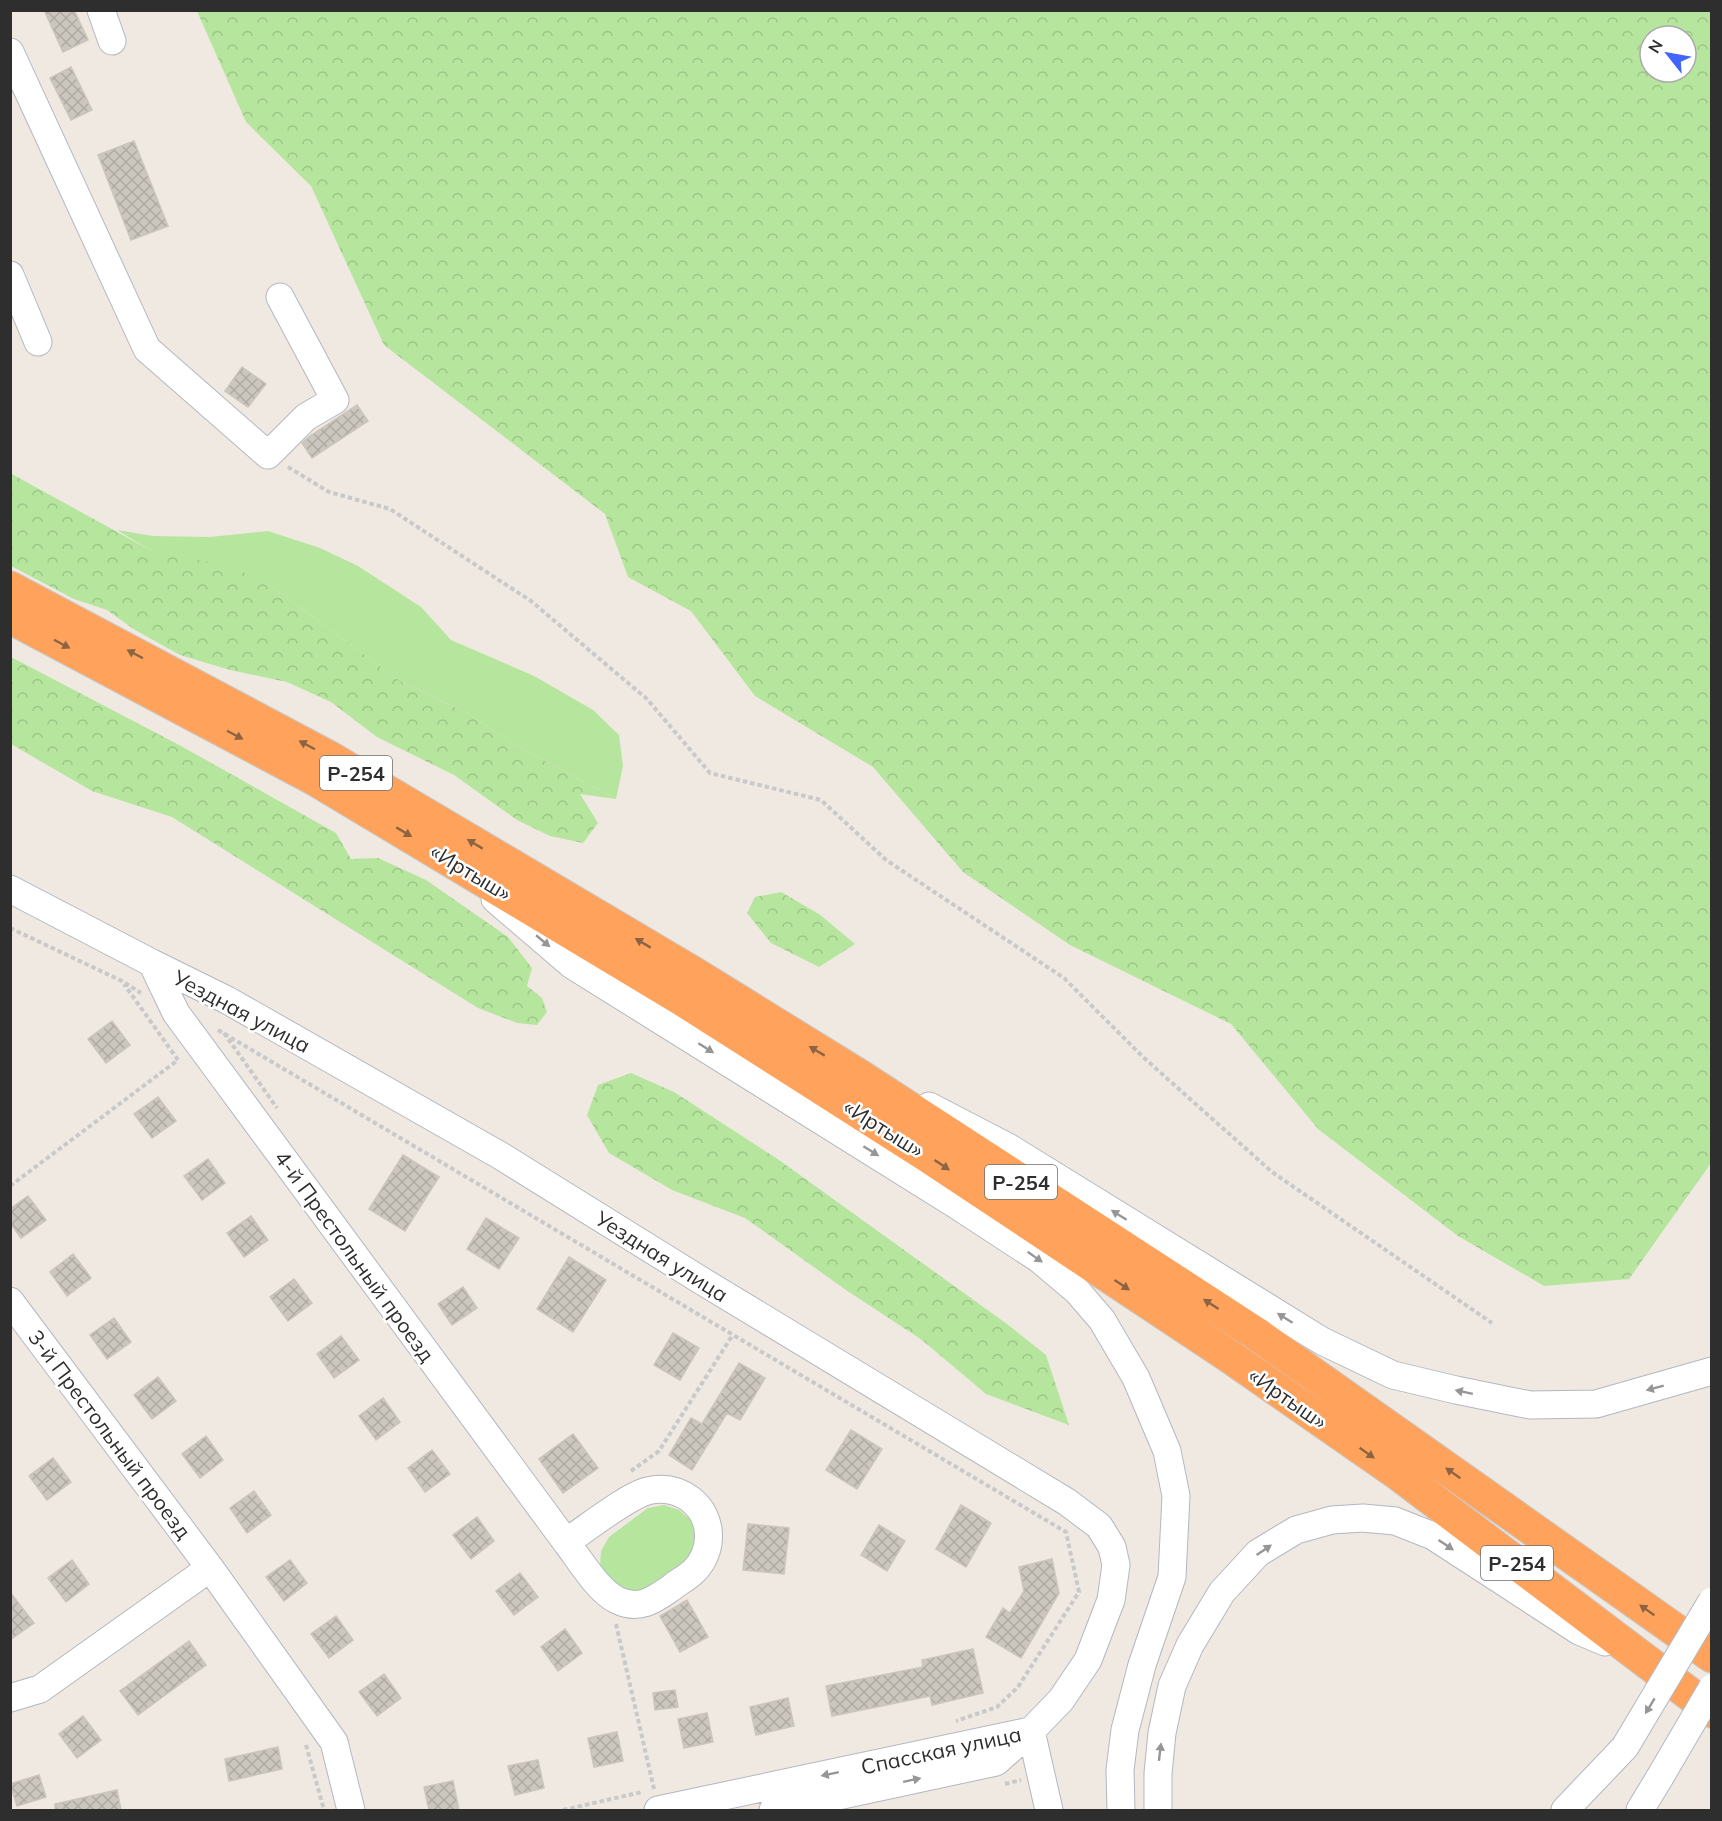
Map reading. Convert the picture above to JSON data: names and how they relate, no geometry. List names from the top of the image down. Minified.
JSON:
{"streets":{"highway":["Р-254","«Иртыш»"],"street":["Уездная улица","4-й Престольный проезд","3-й Престольный проезд","Спасская улица"]},"crossings":[["Уездная улица","4-й Престольный проезд"],["Уездная улица","Спасская улица"]],"north":"top left"}
